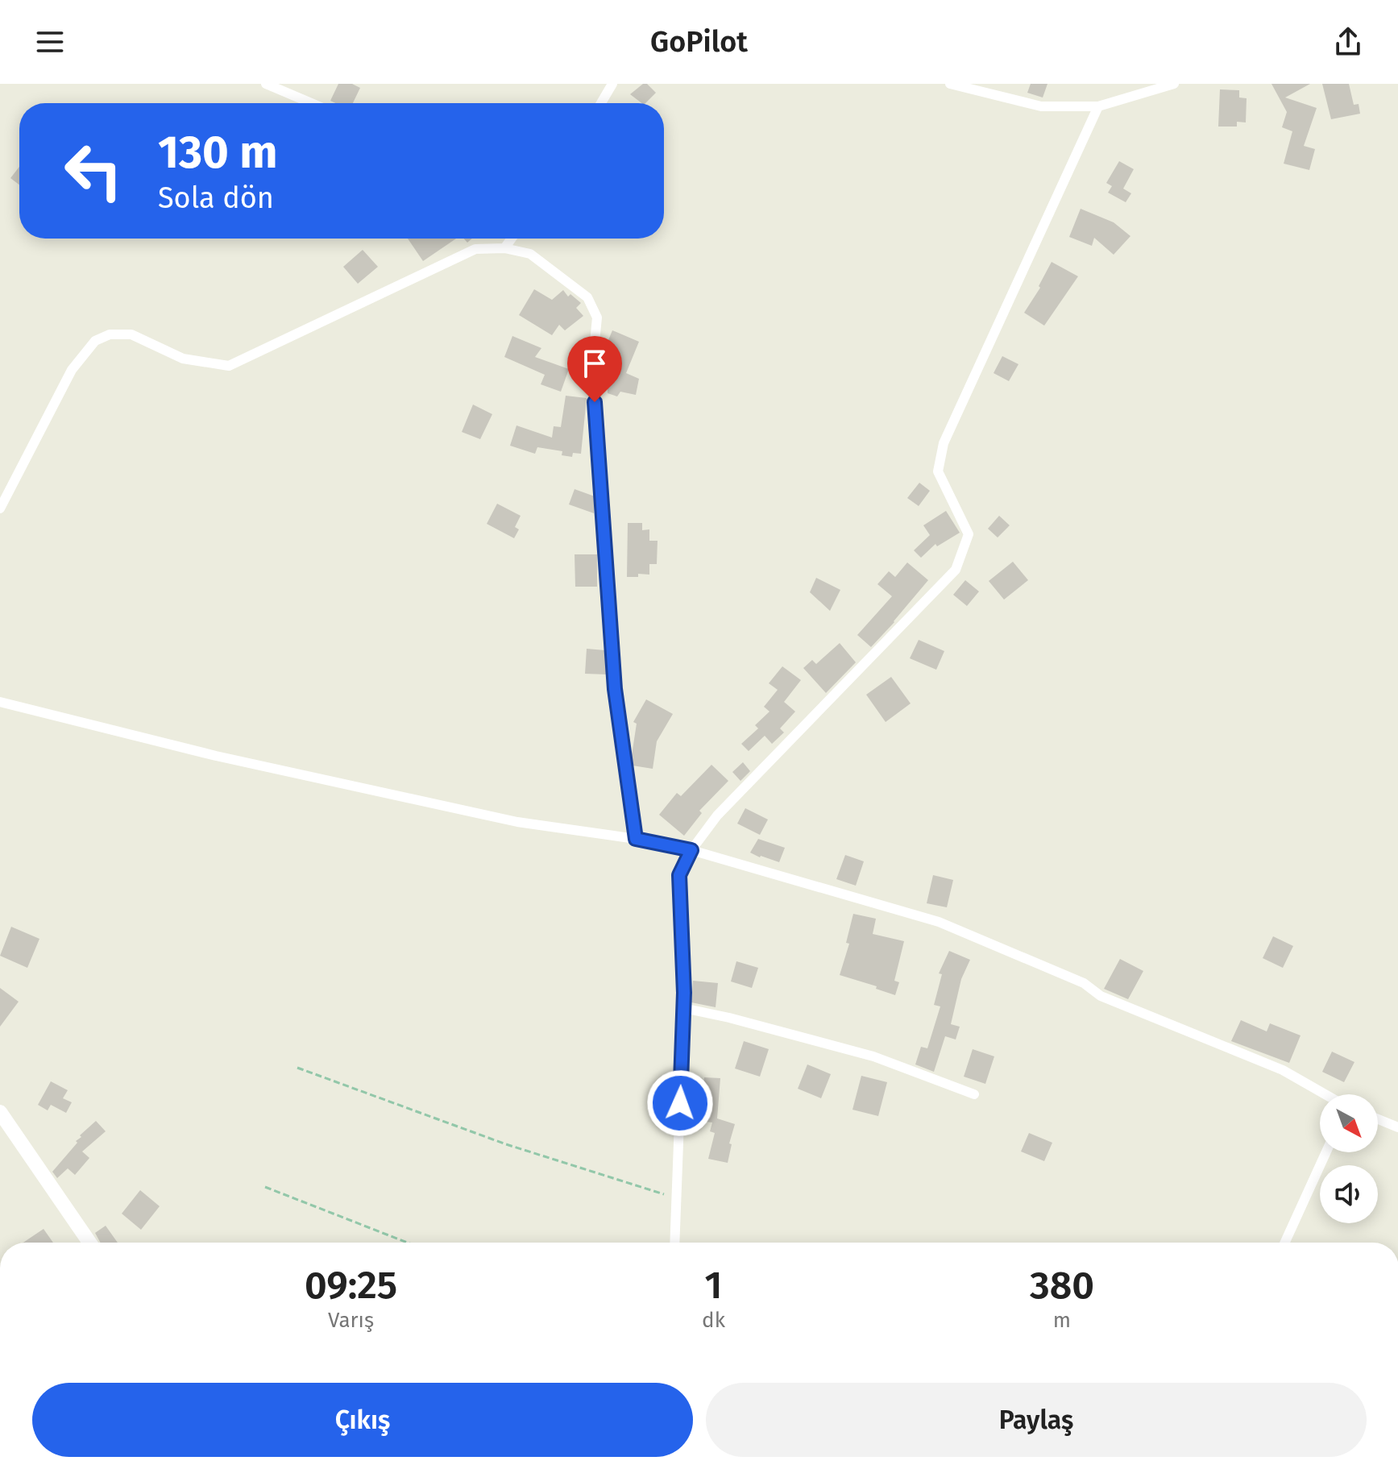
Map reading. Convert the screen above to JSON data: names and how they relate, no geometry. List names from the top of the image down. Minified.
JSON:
{"north":"bottom right","page":{"header":"GoPilot","turn":["130 m","Sola dön"],"eta":["09:25","Varış","1","dk","380","m"],"buttons":["Çıkış","Paylaş"]}}
